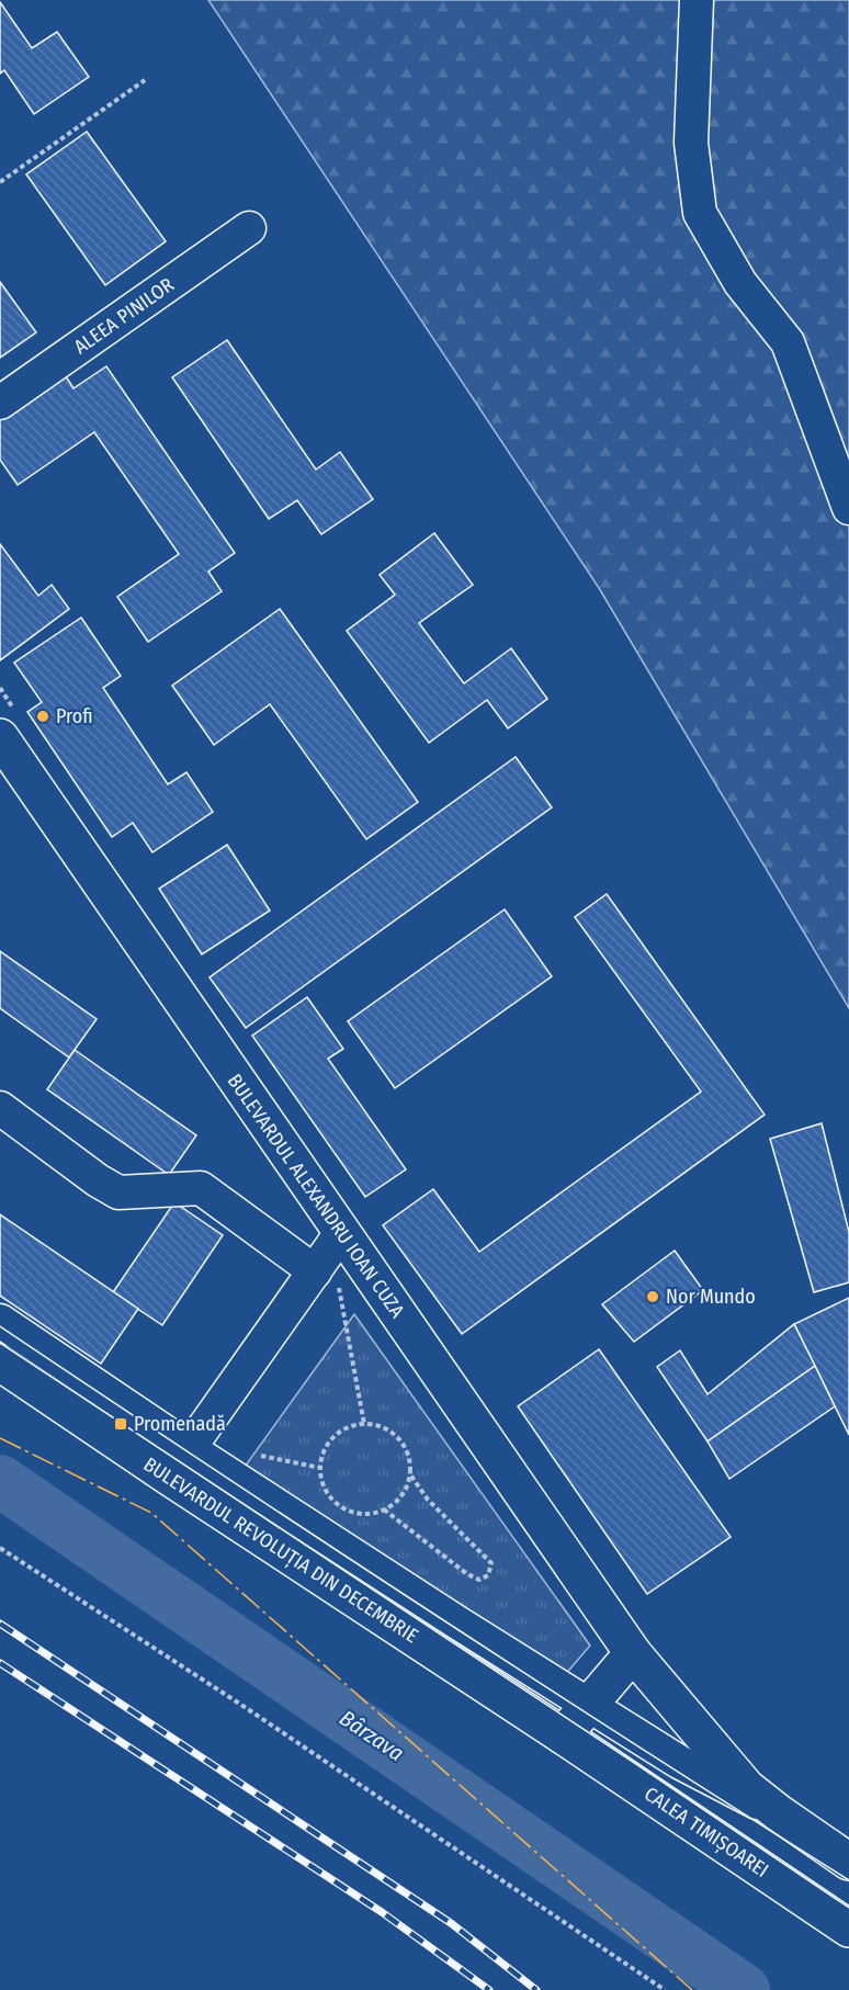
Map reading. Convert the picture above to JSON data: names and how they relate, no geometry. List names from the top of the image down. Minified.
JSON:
{"streets":{"main road":["BULEVARDUL ALEXANDRU IOAN CUZA","BULEVARDUL REVOLUȚIA DIN DECEMBRIE","CALEA TIMIȘOAREI"],"lane":["ALEEA PINILOR"]},"crossings":[["BULEVARDUL REVOLUȚIA DIN DECEMBRIE","CALEA TIMIȘOAREI"]],"water":["Bârzava"],"places":{"other":["Profi","Nor Mundo"],"transit":["Promenadă"]}}
